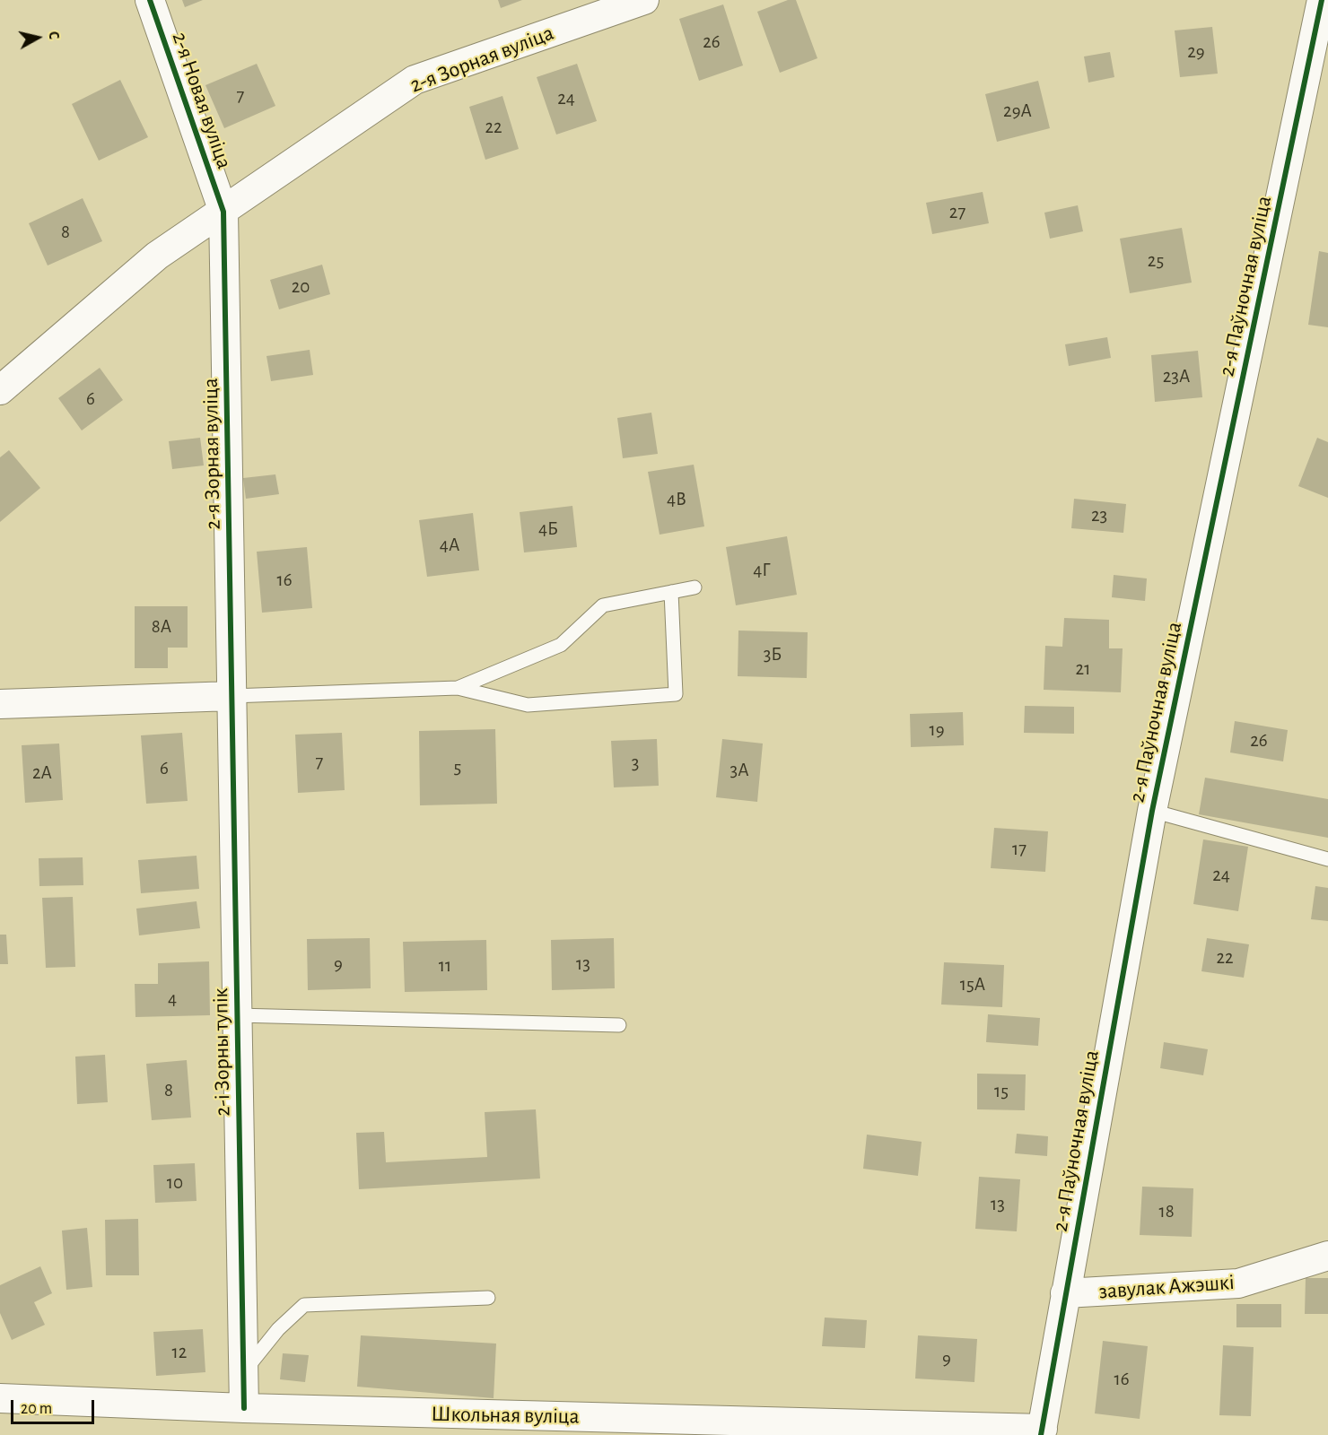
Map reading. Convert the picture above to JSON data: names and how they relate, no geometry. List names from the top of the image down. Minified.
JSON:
{"streets":{"street":["2-я Зорная вуліца","2-я Новая вуліца","2-я Паўночная вуліца","2-і Зорны тупік","завулак Ажэшкі","Школьная вуліца"]},"crossings":[["2-я Зорная вуліца","2-я Новая вуліца"],["2-я Зорная вуліца","2-і Зорны тупік"],["2-я Паўночная вуліца","завулак Ажэшкі"],["2-я Паўночная вуліца","Школьная вуліца"],["2-і Зорны тупік","Школьная вуліца"]],"house_numbers":["26","29","7","24","29А","22","27","8","25","20","23А","6","4В","23","4Б","4А","4Г","16","8А","3Б","21","19","26","7","3","5","6","3А","2А","17","24","22","9","13","11","15А","4","8","15","10","13","18","12","9","16"],"scale_bar":"20 m","north":"right"}
